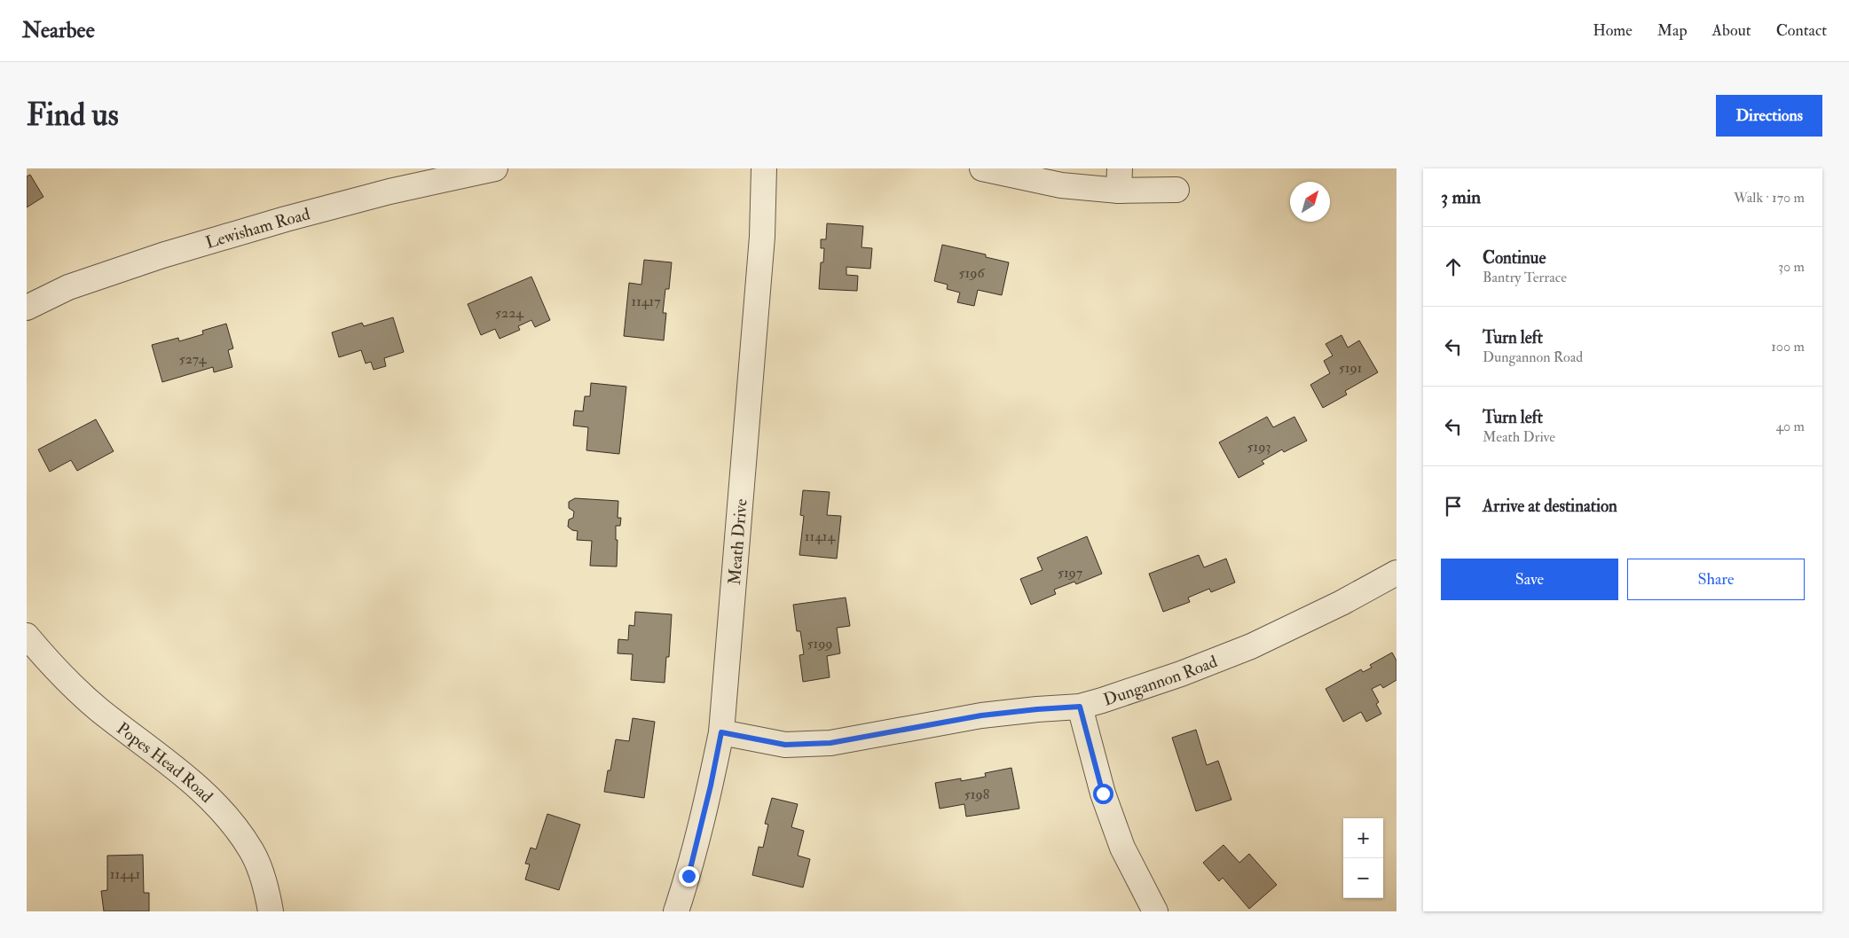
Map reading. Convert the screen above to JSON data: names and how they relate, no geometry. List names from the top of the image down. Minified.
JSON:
{"streets":{"street":["Lewisham Road","Meath Drive","Dungannon Road","Popes Head Road"]},"crossings":[["Meath Drive","Dungannon Road"]],"house_numbers":["5196","11417","5224","5274","5191","5193","11414","5197","5199","5198","11441"],"north":"top right","page":{"header":"Nearbee","nav":["Home","Map","About","Contact"],"buttons":["Directions",["Save","Share"]],"title":"Find us","heading":["3 min","Walk · 170 m"],"list":[["Continue","Bantry Terrace","30 m"],["Turn left","Dungannon Road","100 m"],["Turn left","Meath Drive","40 m"],"Arrive at destination"],"map_buttons":["+","−"]}}
